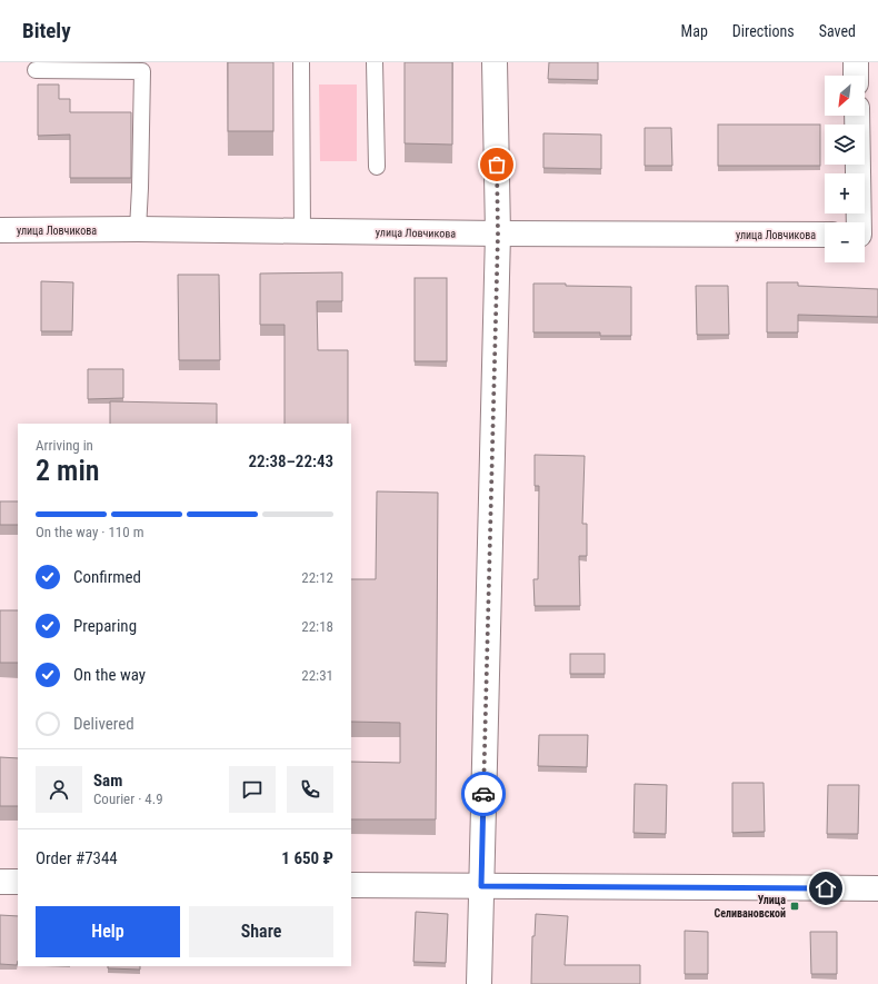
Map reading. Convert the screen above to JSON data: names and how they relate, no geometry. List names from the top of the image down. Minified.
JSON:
{"streets":{"street":["улица Ловчикова"]},"places":{"transit":["Улица Селивановской"]},"north":"bottom left","page":{"header":"Bitely","nav":["Map","Directions","Saved"],"map_buttons":["+","−"],"heading":["2 min","Arriving in","22:38–22:43"],"panel":["Sam","Courier · 4.9","Order #7344","1 650 ₽"],"bar":"On the way · 110 m","list":[["Confirmed","22:12"],["Preparing","22:18"],["On the way","22:31"],"Delivered"],"buttons":["Help","Share"]}}
